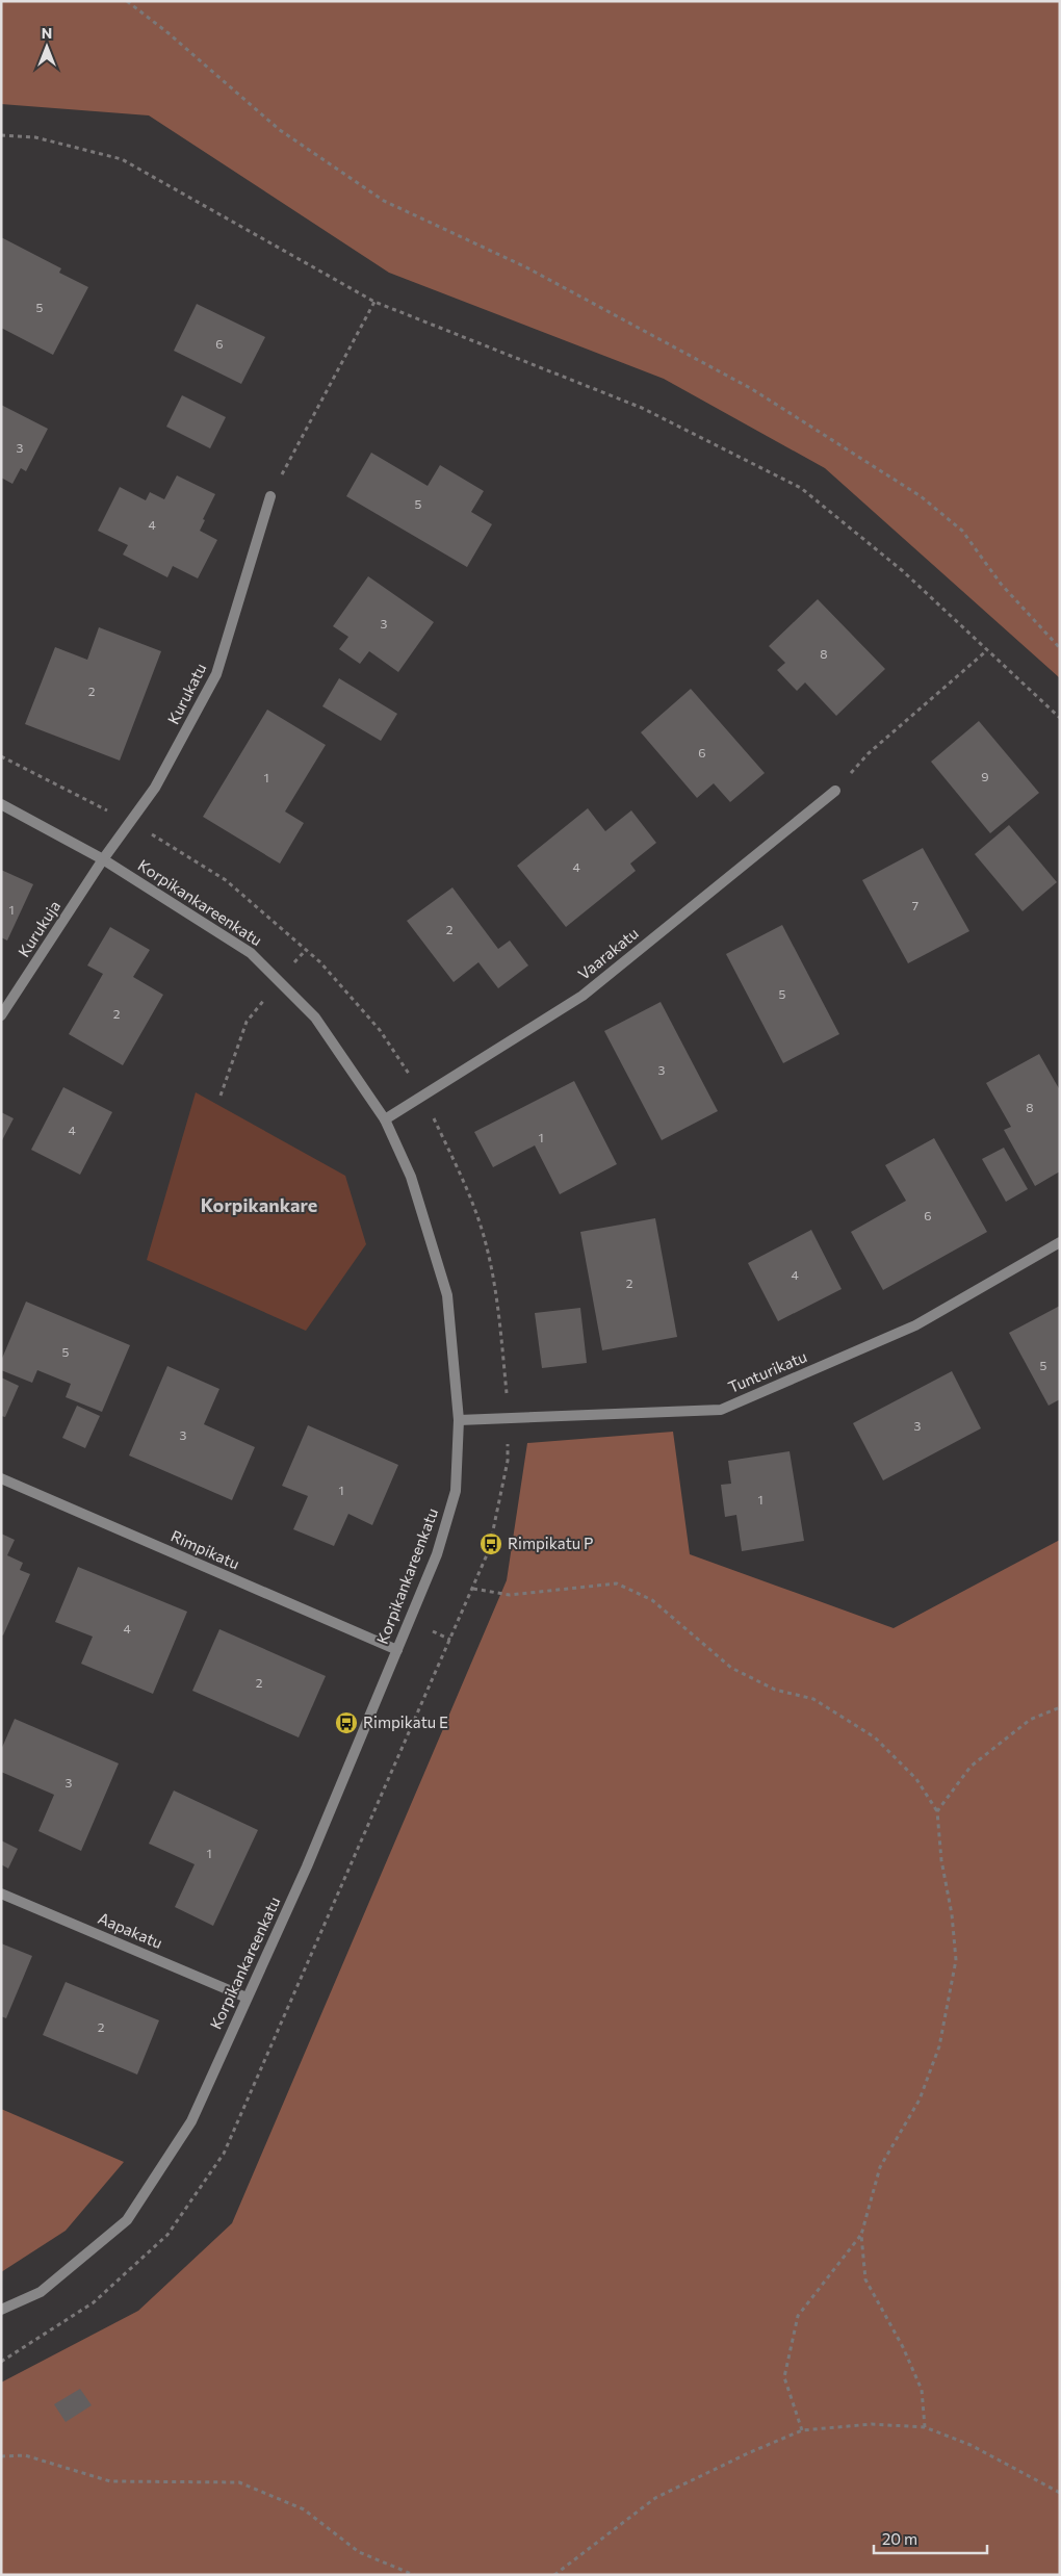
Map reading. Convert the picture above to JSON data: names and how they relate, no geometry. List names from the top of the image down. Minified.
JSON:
{"streets":{"street":["Kurukatu","Korpikankareenkatu","Kurukuja","Vaarakatu","Tunturikatu","Rimpikatu","Aapakatu"]},"crossings":[["Kurukatu","Korpikankareenkatu"],["Kurukatu","Kurukuja"],["Korpikankareenkatu","Kurukuja"],["Korpikankareenkatu","Vaarakatu"],["Korpikankareenkatu","Tunturikatu"],["Korpikankareenkatu","Rimpikatu"],["Korpikankareenkatu","Aapakatu"]],"districts":["Korpikankare"],"places":{"bus stop":["Rimpikatu P","Rimpikatu E"]},"house_numbers":["5","6","3","5","4","3","8","2","6","9","1","4","7","1","2","5","2","3","8","4","1","6","4","2","5","5","3","3","1","1","4","2","3","1","2"],"scale_bar":"20 m","north":"top"}
